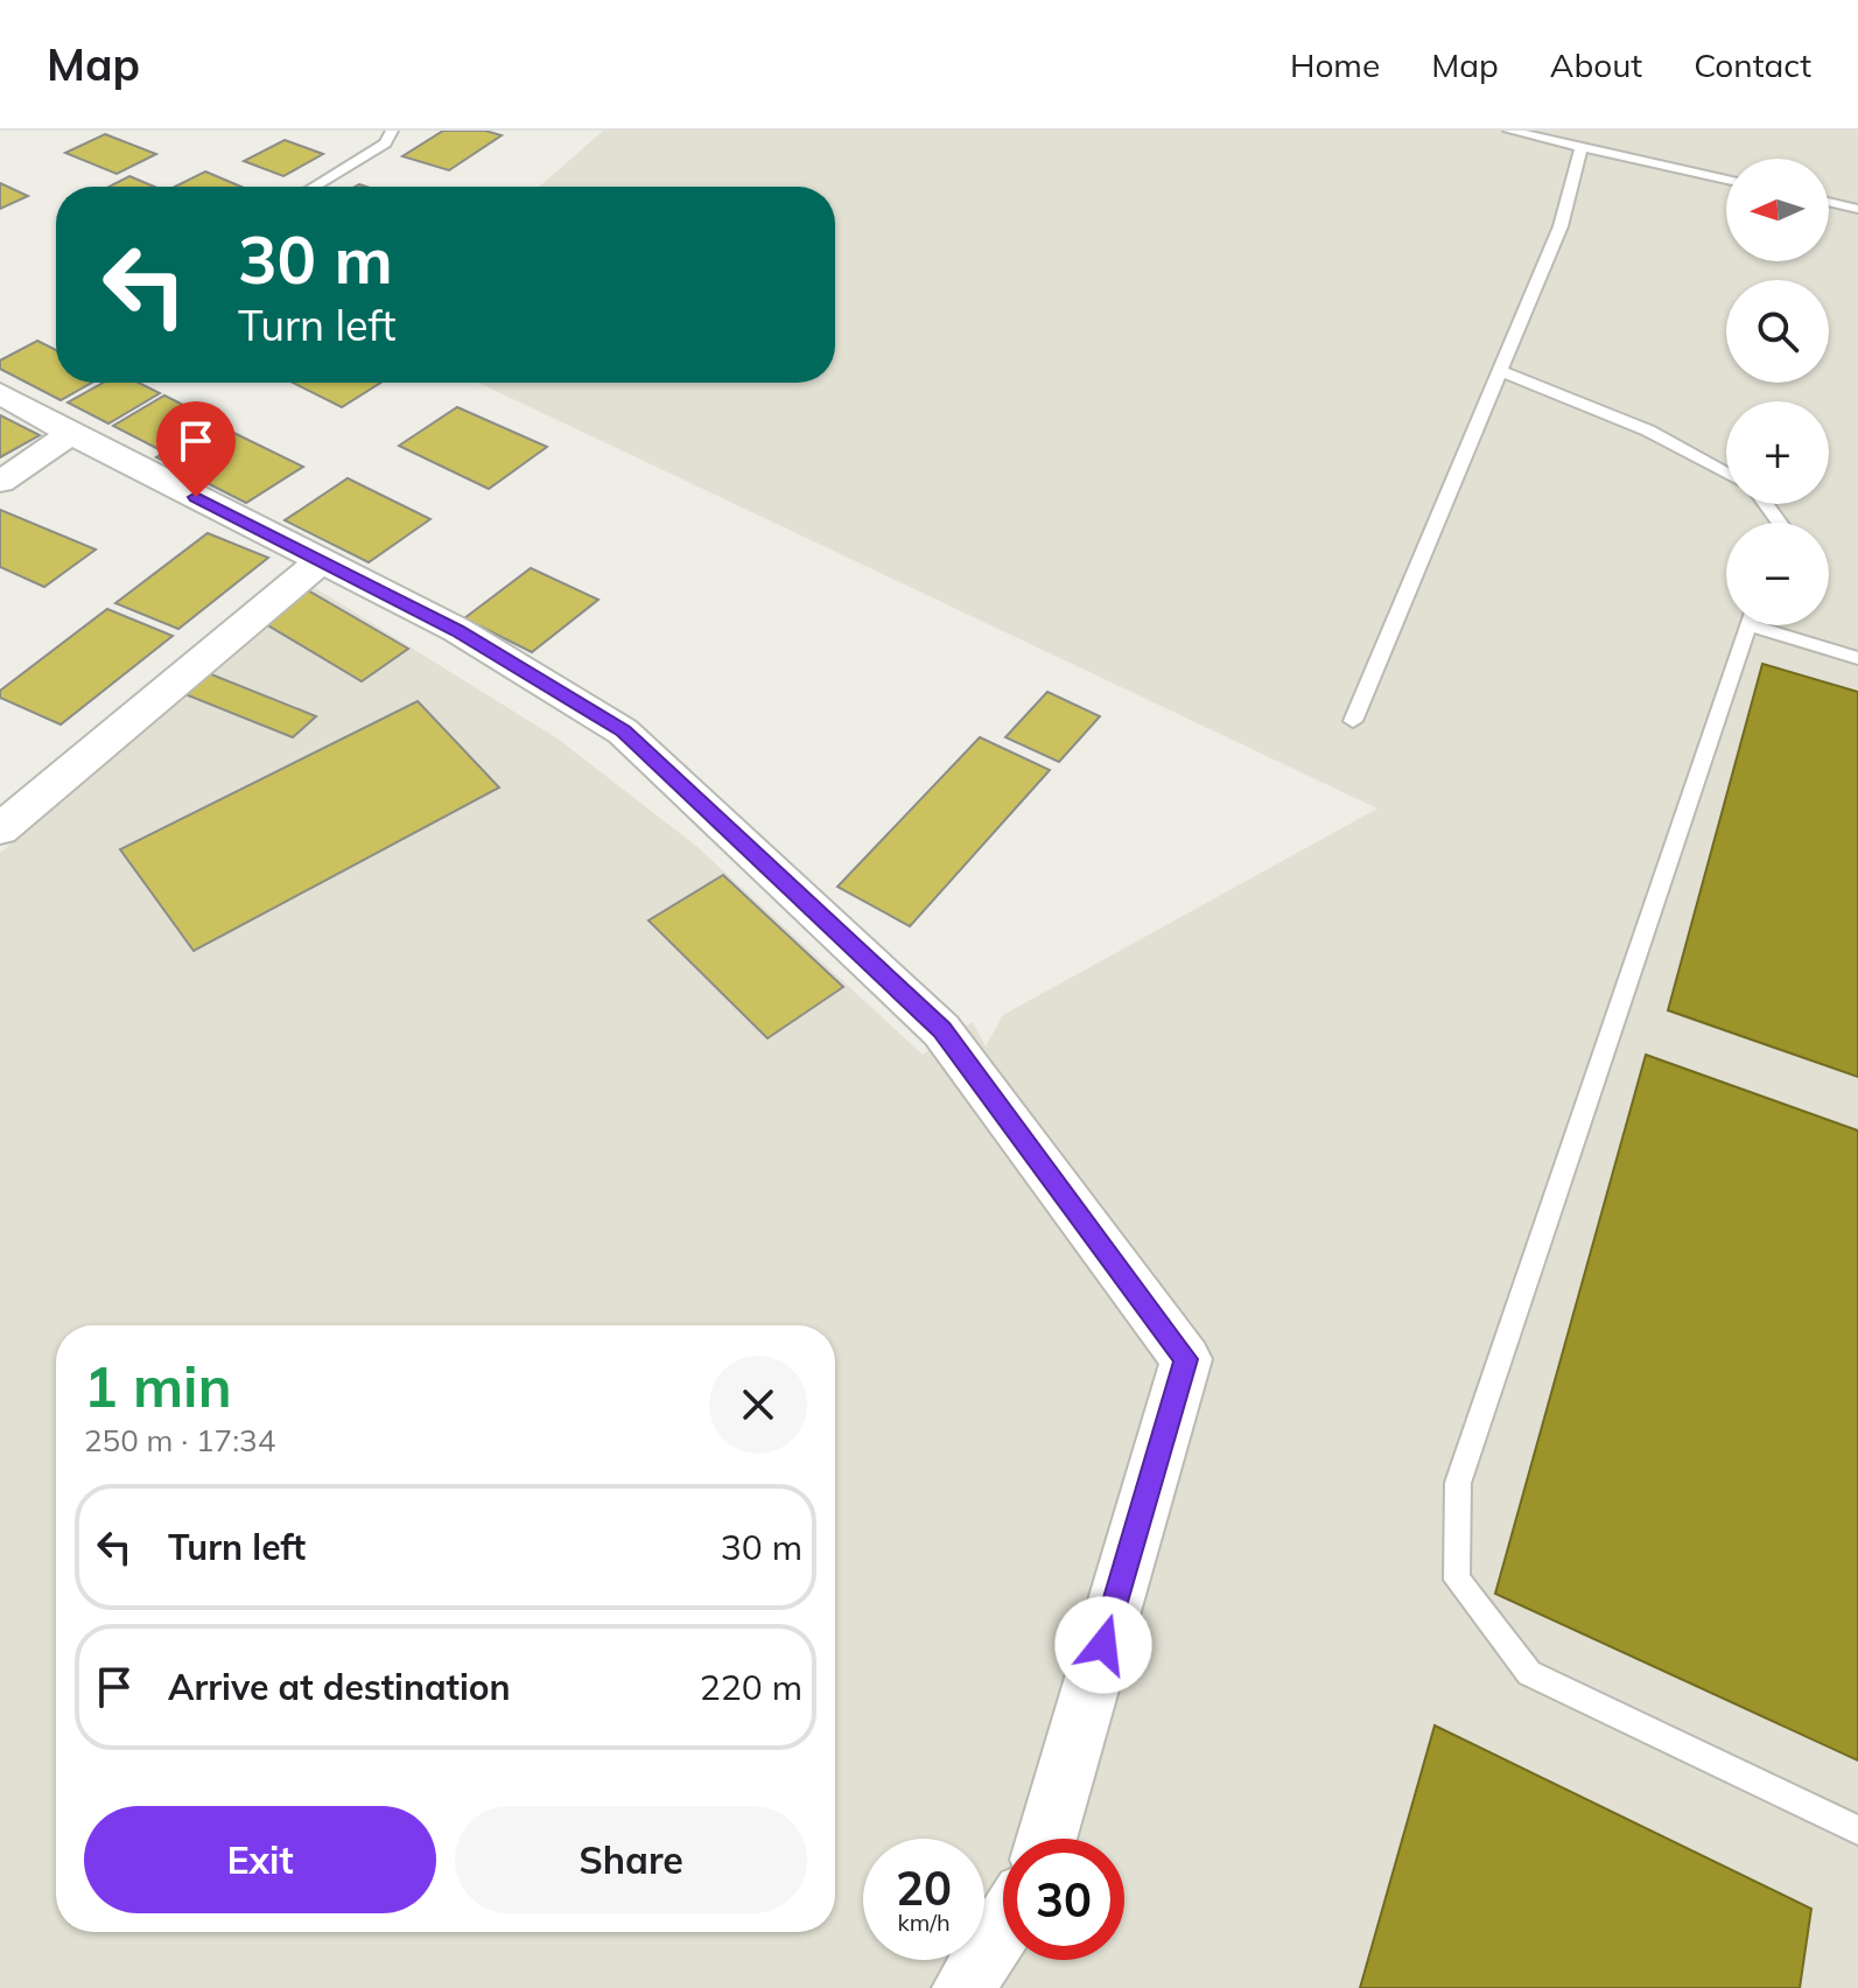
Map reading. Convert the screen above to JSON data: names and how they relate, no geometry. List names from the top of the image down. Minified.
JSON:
{"north":"left","page":{"header":"Map","nav":["Home","Map","About","Contact"],"map_buttons":["+","−"],"turn":["30 m","Turn left"],"heading":["1 min","250 m · 17:34"],"list":[{"name":"Turn left","value":"30 m"},{"name":"Arrive at destination","value":"220 m"}],"buttons":["Exit","Share"],"speed":"20 km/h","limit":"30"}}
